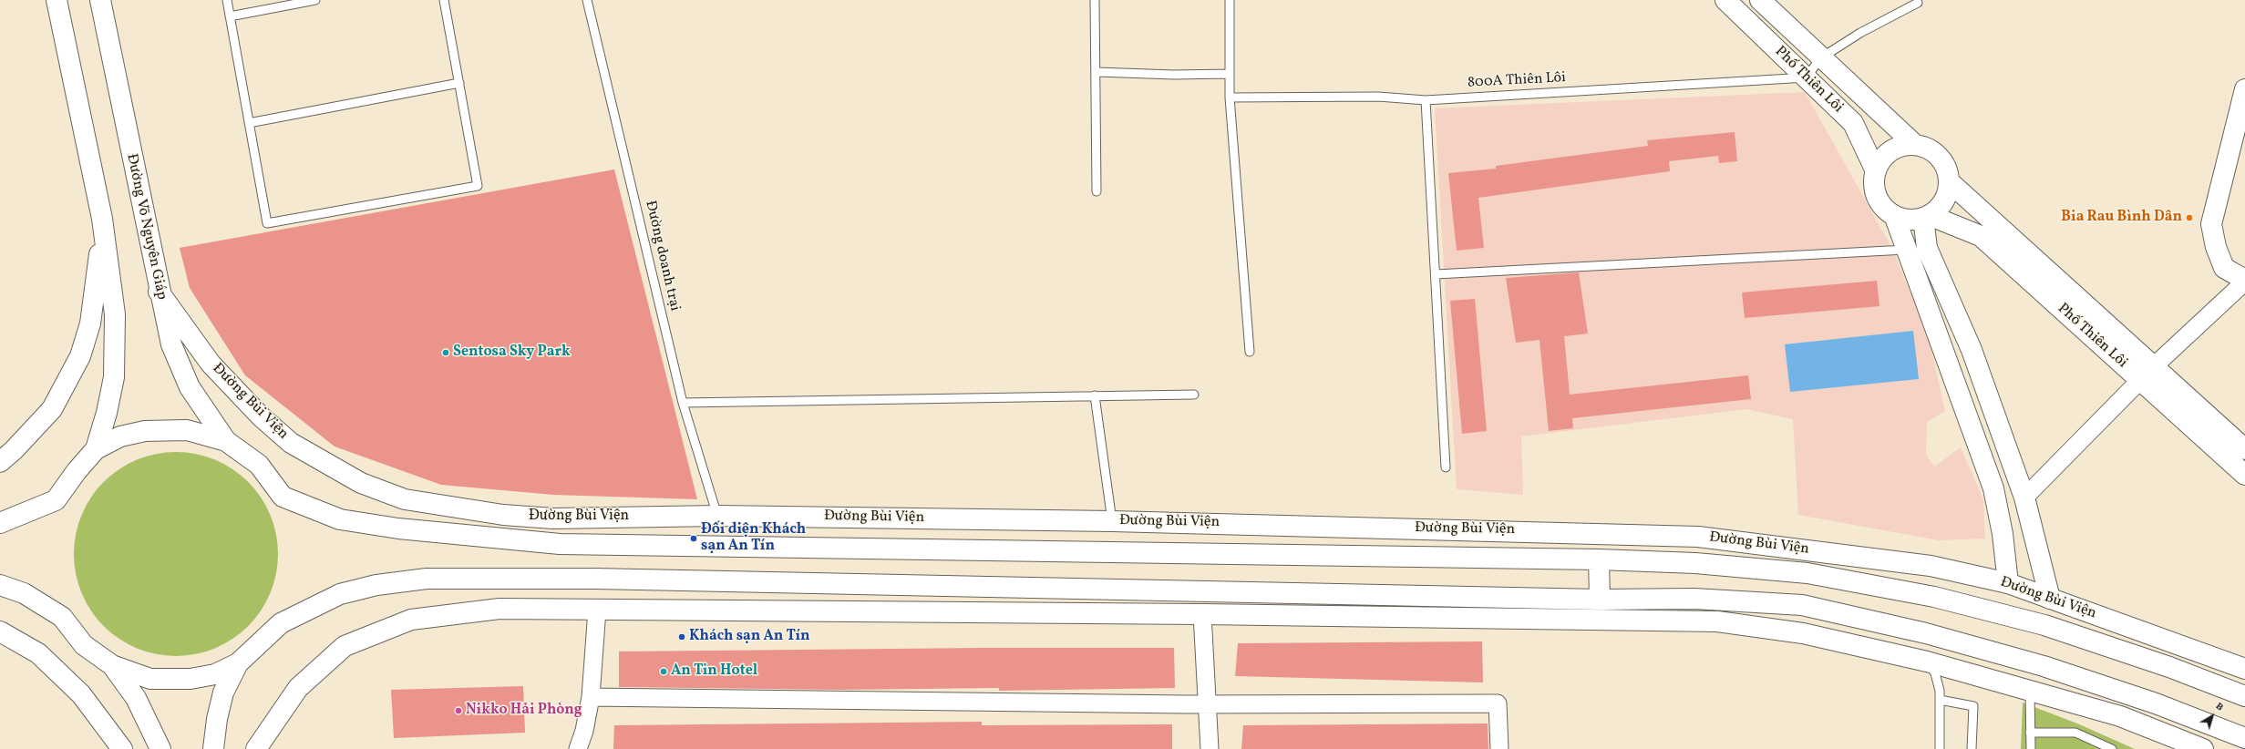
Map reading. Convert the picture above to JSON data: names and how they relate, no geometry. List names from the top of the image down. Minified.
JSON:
{"streets":{"main road":["Phố Thiên Lôi","Đường Võ Nguyên Giáp","Đường Bùi Viện"],"lane":["800A Thiên Lôi","Đường doanh trại"]},"crossings":[["Phố Thiên Lôi","800A Thiên Lôi"],["Đường Võ Nguyên Giáp","Đường Bùi Viện"],["Đường doanh trại","Đường Bùi Viện"]],"places":["Bia Rau Bình Dân","Sentosa Sky Park","Đối diện Khách sạn An Tín","Khách sạn An Tín","An Tin Hotel","Nikko Hải Phòng"],"north":"top right"}
